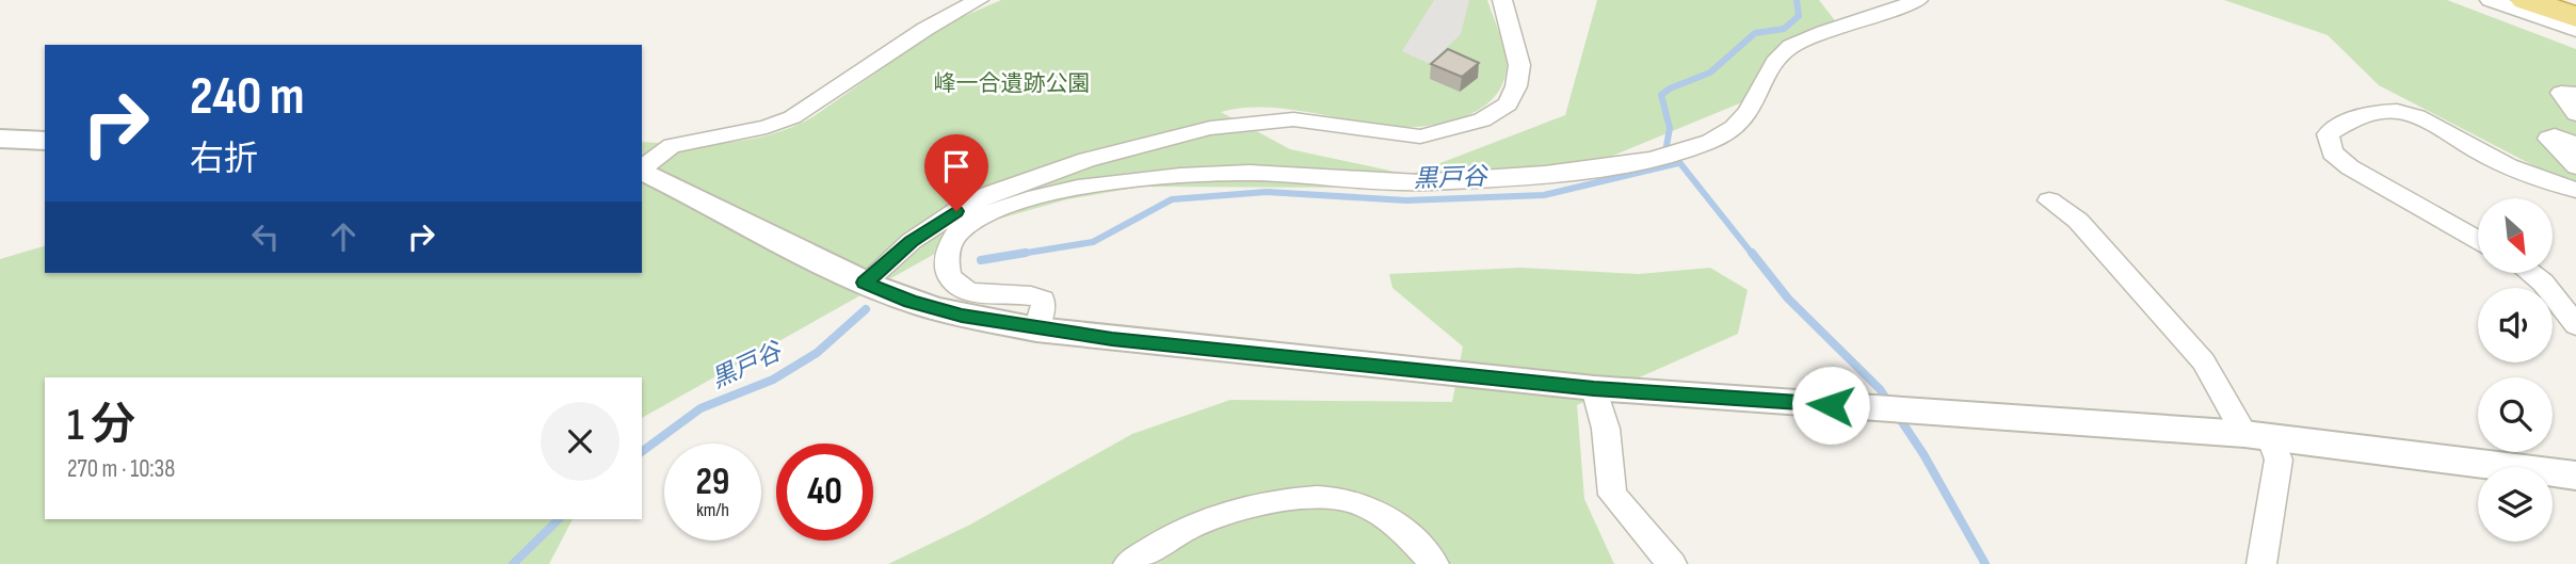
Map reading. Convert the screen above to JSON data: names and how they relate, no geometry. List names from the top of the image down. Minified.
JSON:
{"water":["黒戸谷"],"parks":["峰一合遺跡公園"],"north":"bottom right","page":{"turn":["240 m","右折"],"heading":["1 分","270 m · 10:38"],"speed":"29 km/h","limit":"40"}}
